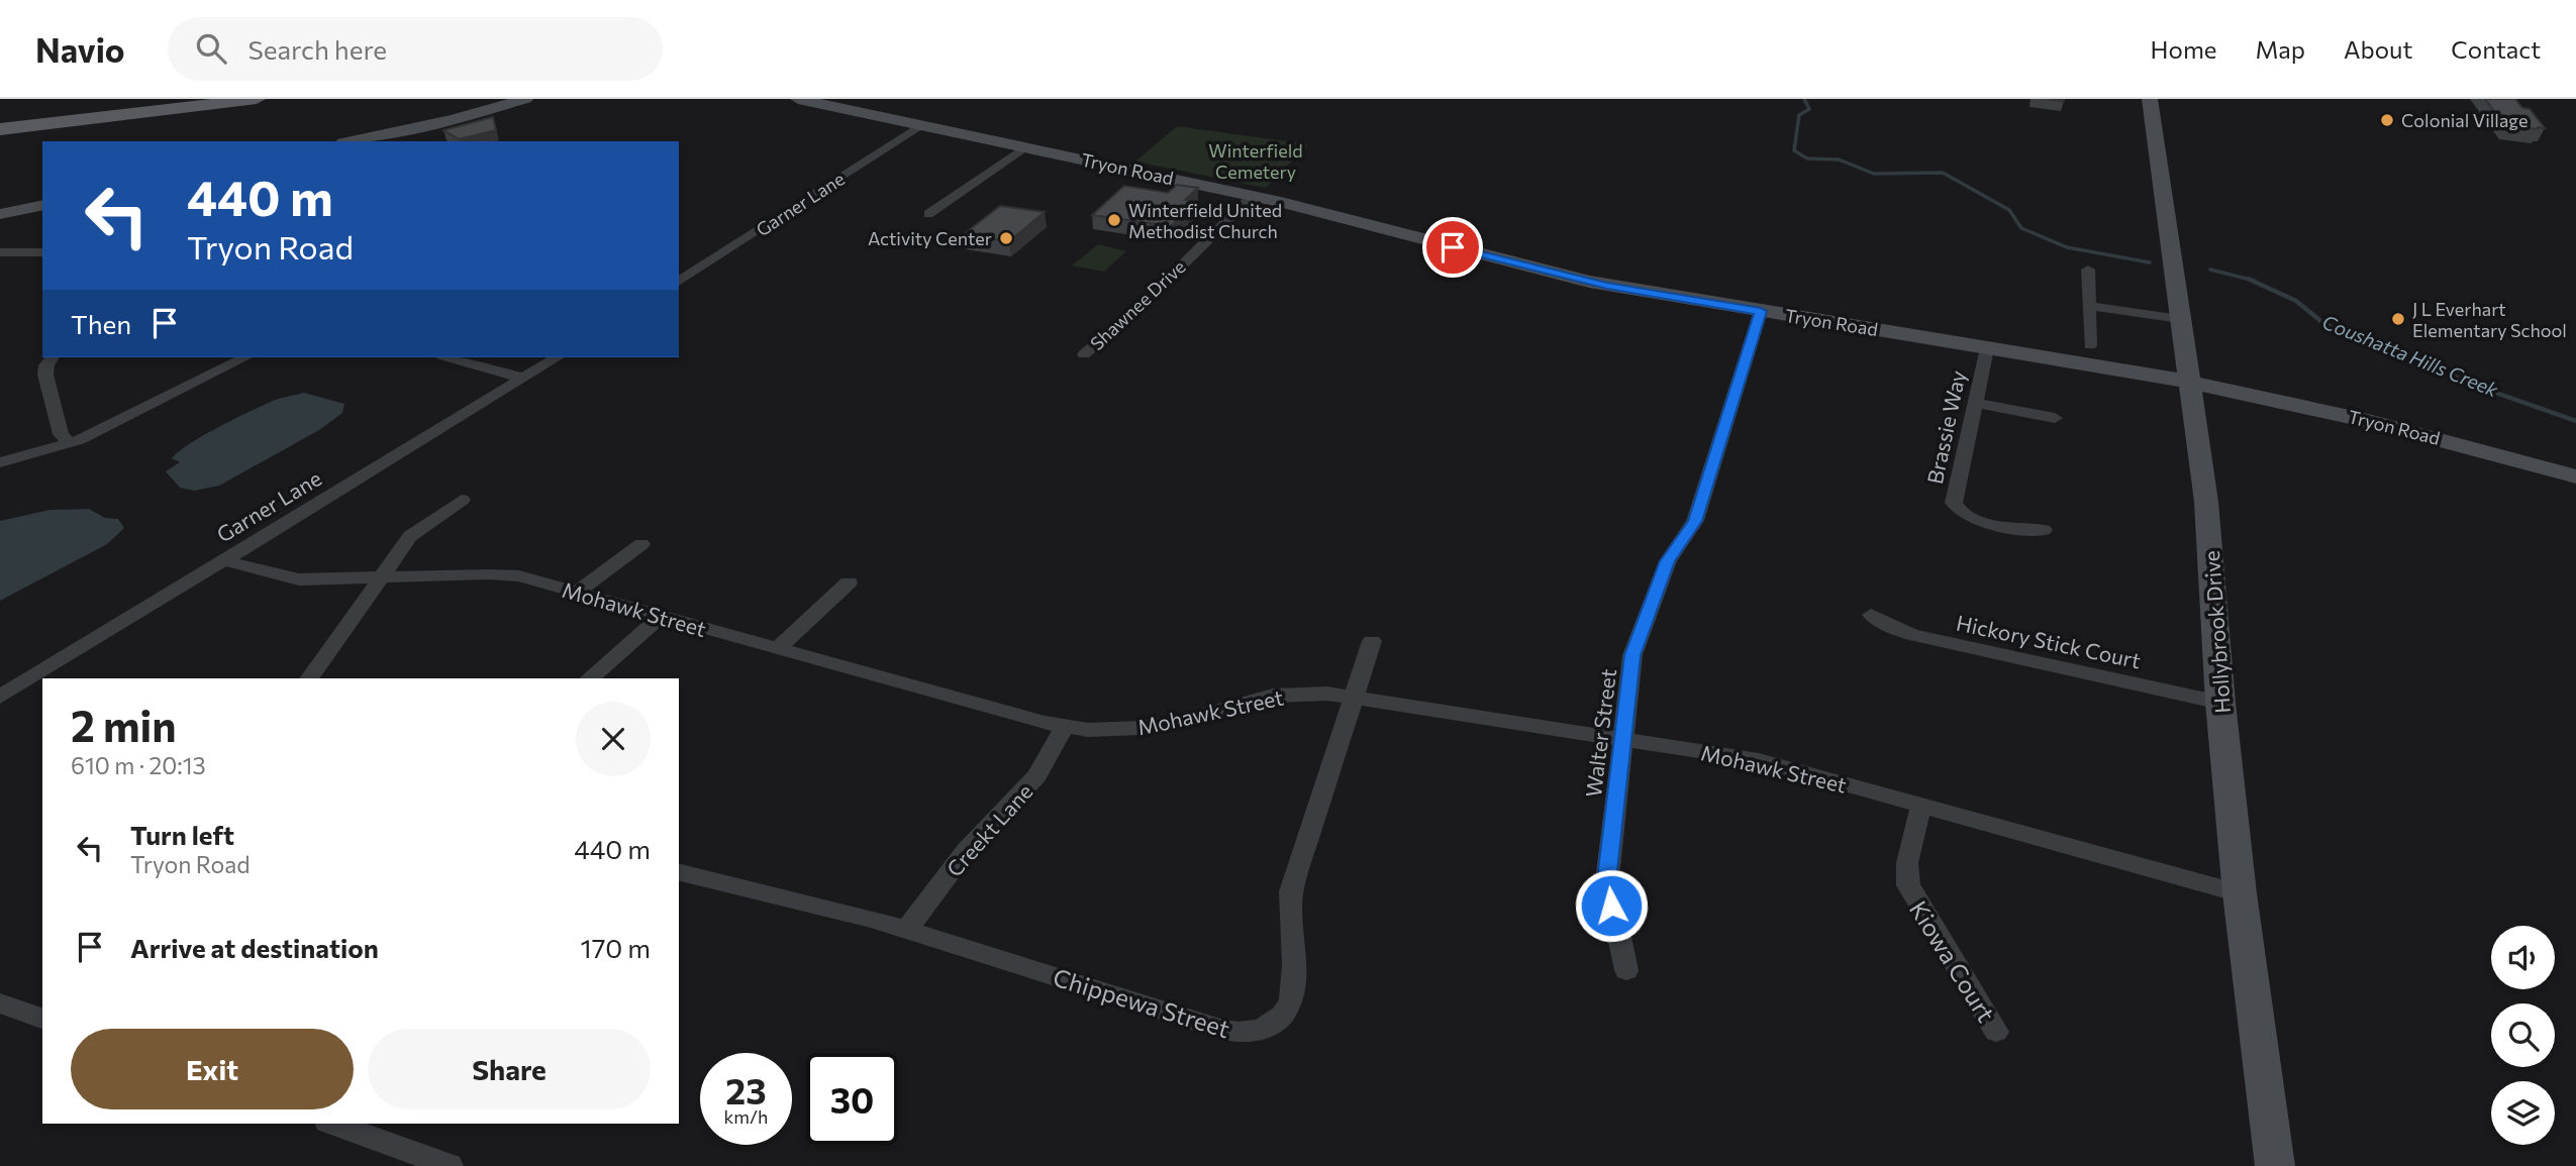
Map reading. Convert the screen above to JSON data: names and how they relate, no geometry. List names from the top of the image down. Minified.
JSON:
{"streets":{"street":["Tryon Road","Garner Lane","Shawnee Drive","Brassie Way","Mohawk Street","Hollybrook Drive","Hickory Stick Court","Walter Street","Creekt Lane","Kiowa Court","Chippewa Street"]},"crossings":[["Tryon Road","Garner Lane"],["Tryon Road","Shawnee Drive"],["Tryon Road","Brassie Way"],["Tryon Road","Hollybrook Drive"],["Tryon Road","Walter Street"],["Garner Lane","Mohawk Street"],["Mohawk Street","Hollybrook Drive"],["Mohawk Street","Walter Street"],["Mohawk Street","Creekt Lane"],["Mohawk Street","Kiowa Court"],["Mohawk Street","Chippewa Street"],["Hollybrook Drive","Hickory Stick Court"],["Creekt Lane","Chippewa Street"]],"water":["Coushatta Hills Creek"],"parks":["Winterfield Cemetery"],"places":["Colonial Village","Winterfield United Methodist Church","Activity Center","J L Everhart Elementary School"],"page":{"header":"Navio","search":"Search here","nav":["Home","Map","About","Contact"],"turn":["440 m","Tryon Road"],"then":"Then","heading":["2 min","610 m · 20:13"],"list":[{"name":"Turn left","note":"Tryon Road","value":"440 m"},{"name":"Arrive at destination","value":"170 m"}],"buttons":["Exit","Share"],"speed":"23 km/h","limit":"30"}}
